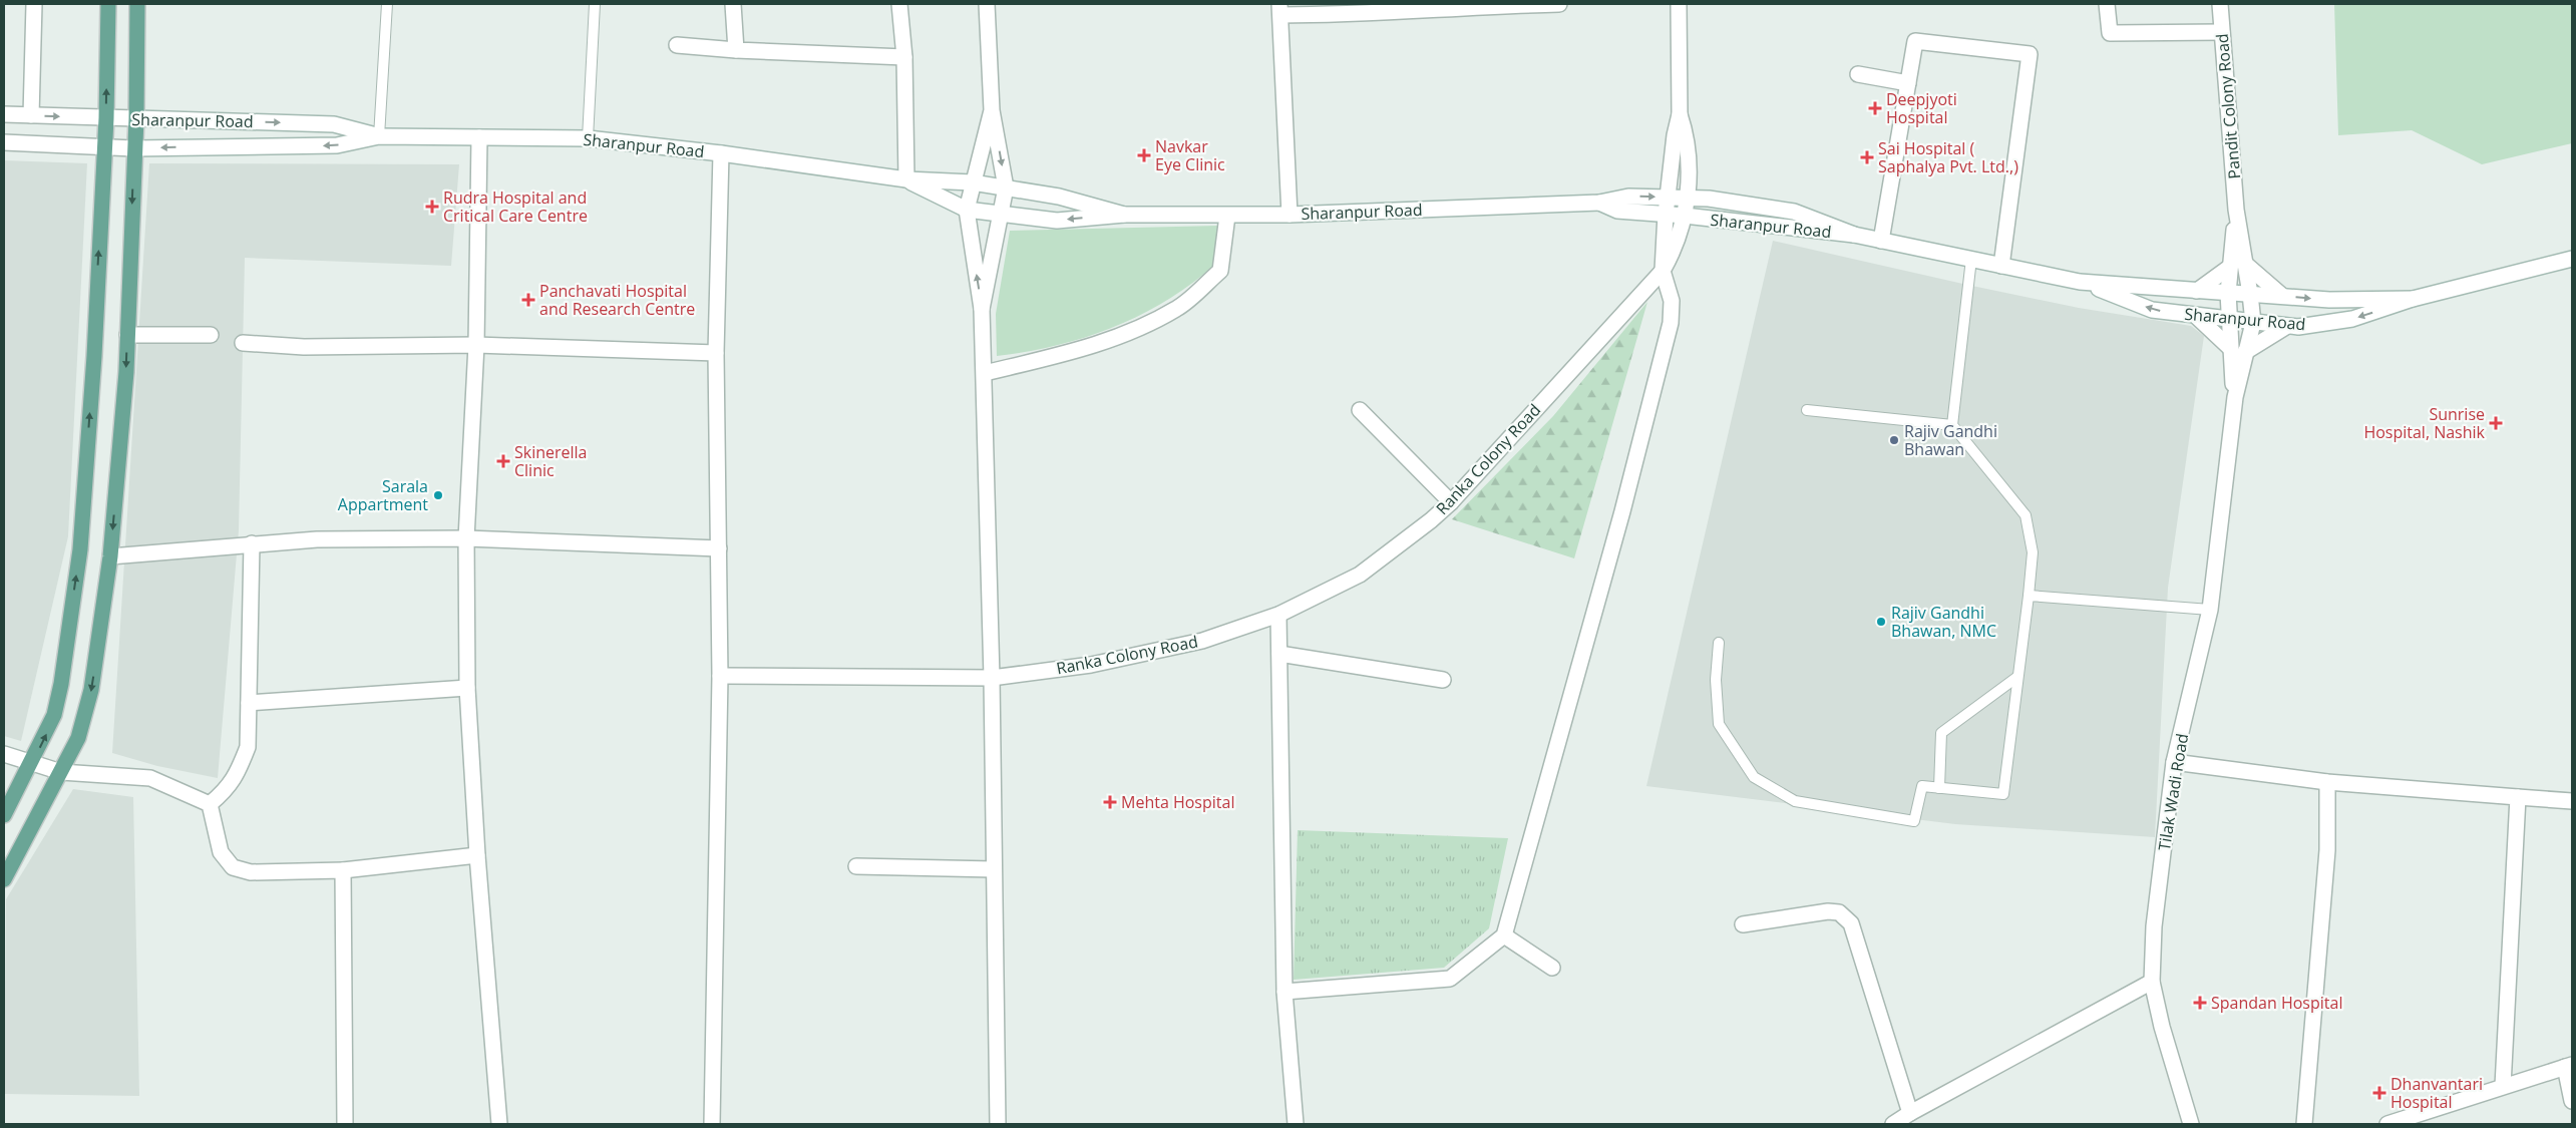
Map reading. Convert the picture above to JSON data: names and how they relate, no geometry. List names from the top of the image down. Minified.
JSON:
{"streets":{"street":["Pandit Colony Road","Sharanpur Road","Ranka Colony Road","Tilak Wadi Road"]},"crossings":[["Sharanpur Road","Ranka Colony Road"]],"places":{"health":["Deepjyoti Hospital","Navkar Eye Clinic","Sai Hospital ( Saphalya Pvt. Ltd.,)","Rudra Hospital and Critical Care Centre","Panchavati Hospital and Research Centre","Sunrise Hospital, Nashik","Skinerella Clinic","Mehta Hospital","Spandan Hospital","Dhanvantari Hospital"],"other":["Rajiv Gandhi Bhawan","Sarala Appartment","Rajiv Gandhi Bhawan, NMC"]}}
